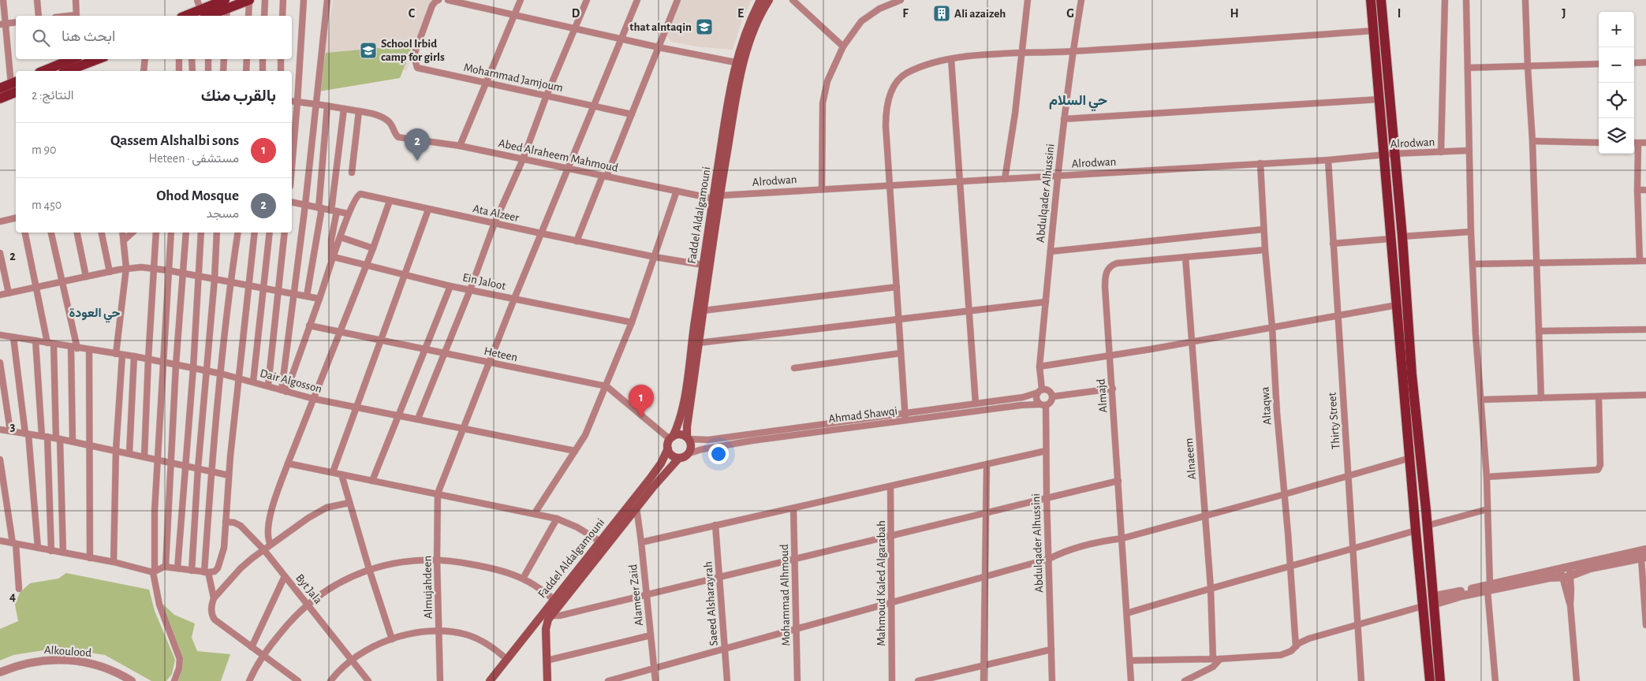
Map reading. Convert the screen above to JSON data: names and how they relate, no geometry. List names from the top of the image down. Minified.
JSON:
{"streets":{"main road":["Faddel Aldalgamouni"],"street":["Mohammad Jamjoum","Alrodwan","Abed Alraheem Mahmoud","Abdulqader Alhussini","Ata Alzeer","Ein Jaloot","Heteen","Dair Algosson","Almajd","Altaqwa","Ahmad Shawqi","Thirty Street","Alnaeem","Mahmoud Kaled Algarabah","Almujahdeen","Byt Jala","Alameer Zaid","Mohammad Alhmoud","Saeed Alsharayrah","Alkoulood"]},"crossings":[["Alrodwan","Abed Alraheem Mahmoud"],["Alrodwan","Abdulqader Alhussini"],["Alrodwan","Faddel Aldalgamouni"],["Alrodwan","Altaqwa"],["Alrodwan","Thirty Street"],["Abed Alraheem Mahmoud","Faddel Aldalgamouni"],["Abdulqader Alhussini","Ahmad Shawqi"],["Ata Alzeer","Faddel Aldalgamouni"],["Faddel Aldalgamouni","Heteen"],["Faddel Aldalgamouni","Ahmad Shawqi"],["Heteen","Ahmad Shawqi"],["Almajd","Altaqwa"],["Almajd","Alnaeem"]],"districts":["حي السلام","حي العودة"],"places":{"building":["Ali azaizeh"],"school or university":["that alntaqin","School Irbid camp for girls"]},"page":{"map_buttons":["+","−"],"search":"ابحث هنا","heading":["بالقرب منك","النتائج: 2"],"list":[{"mark":"1","name":"Qassem Alshalbi sons","note":"مستشفى · Heteen","value":"90 m"},{"mark":"2","name":"Ohod Mosque","note":"مسجد","value":"450 m"}],"pins":["2","1"]},"grid":{"columns":["C","D","E","F","G","H","I","J"],"rows":["2","3","4"]}}
